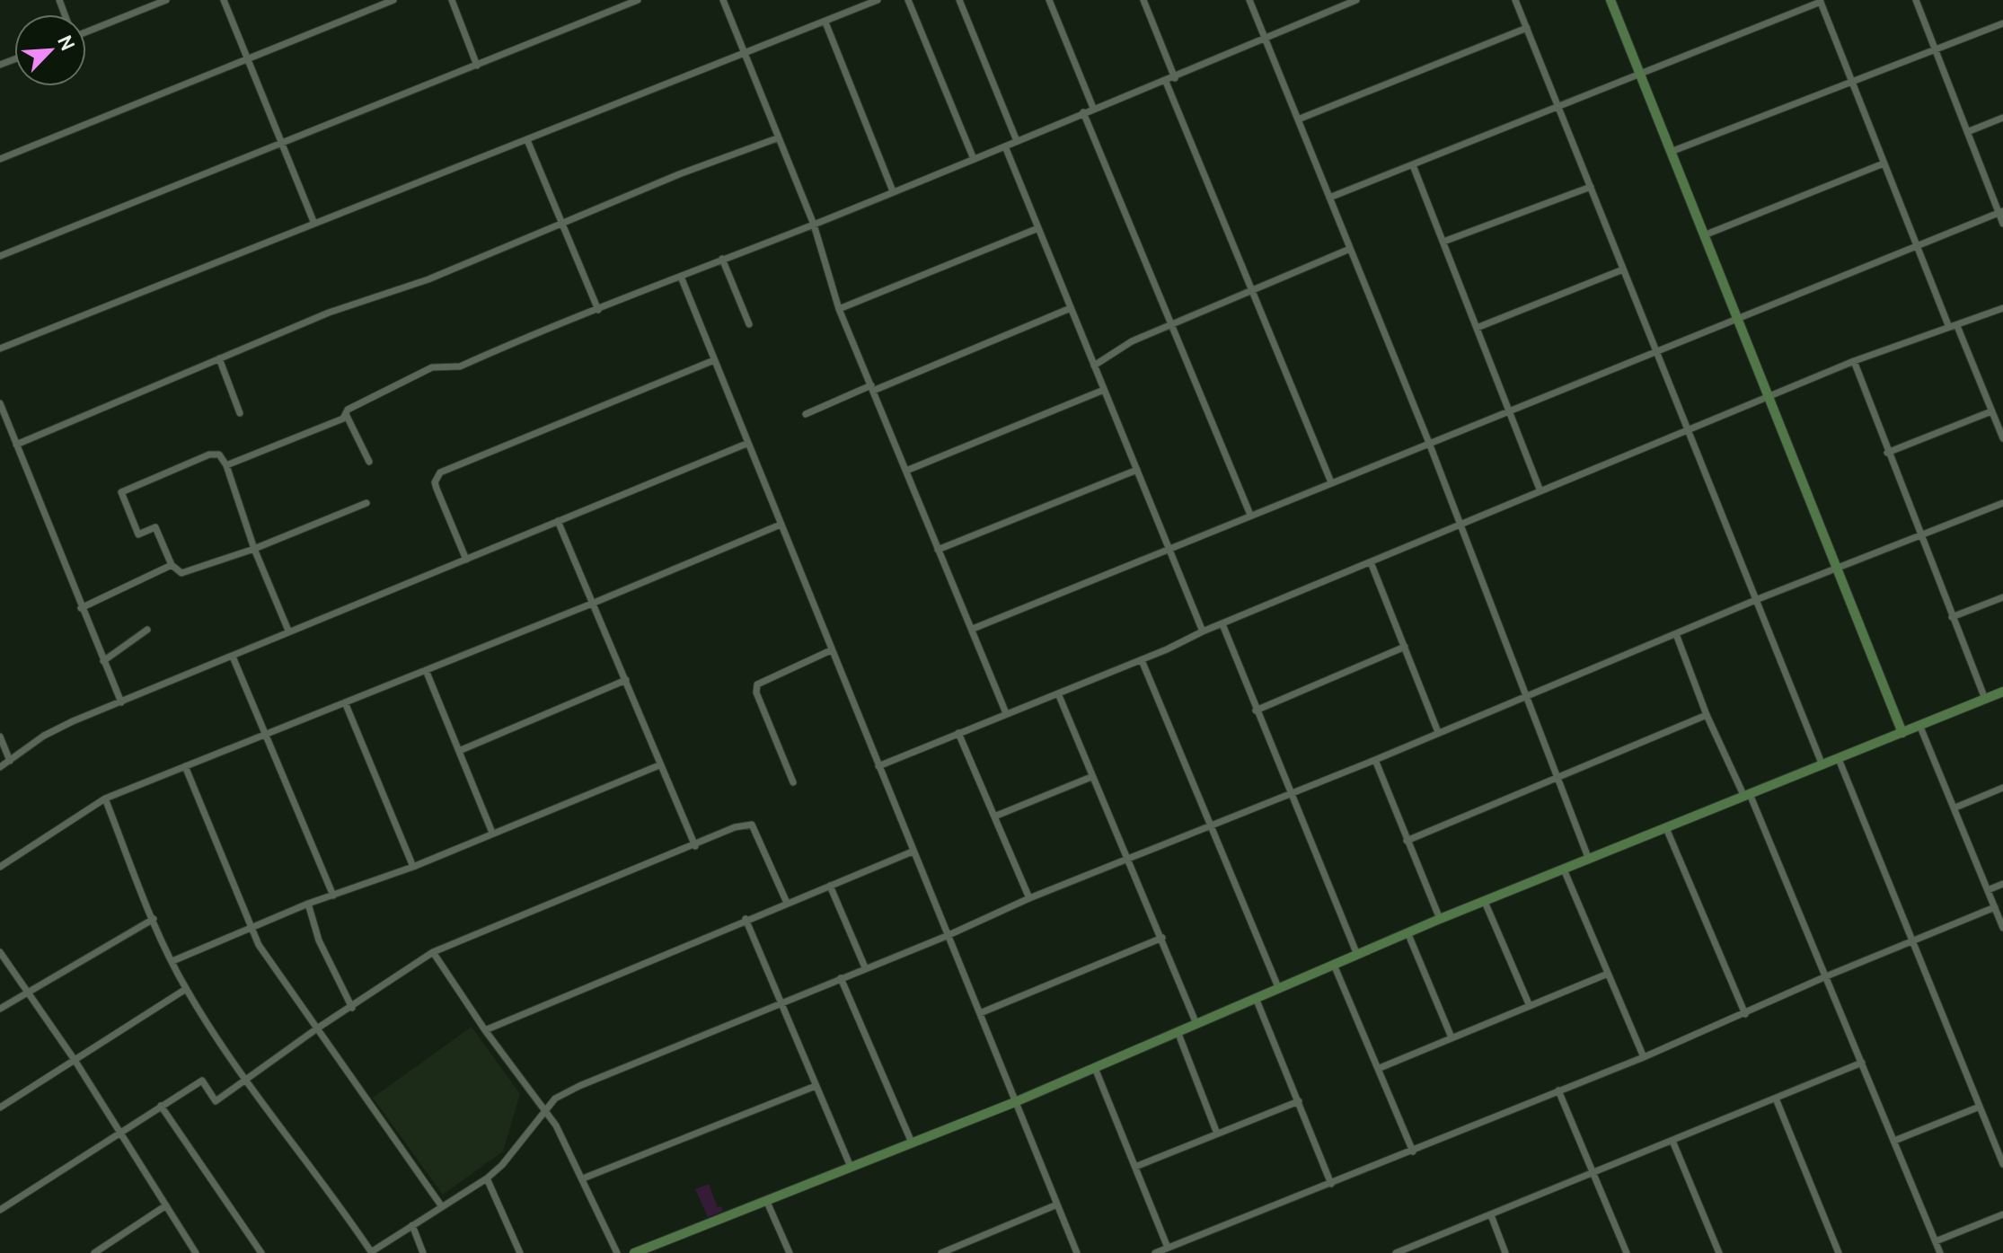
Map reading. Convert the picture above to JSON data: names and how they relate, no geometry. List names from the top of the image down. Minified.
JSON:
{"north":"top right"}
